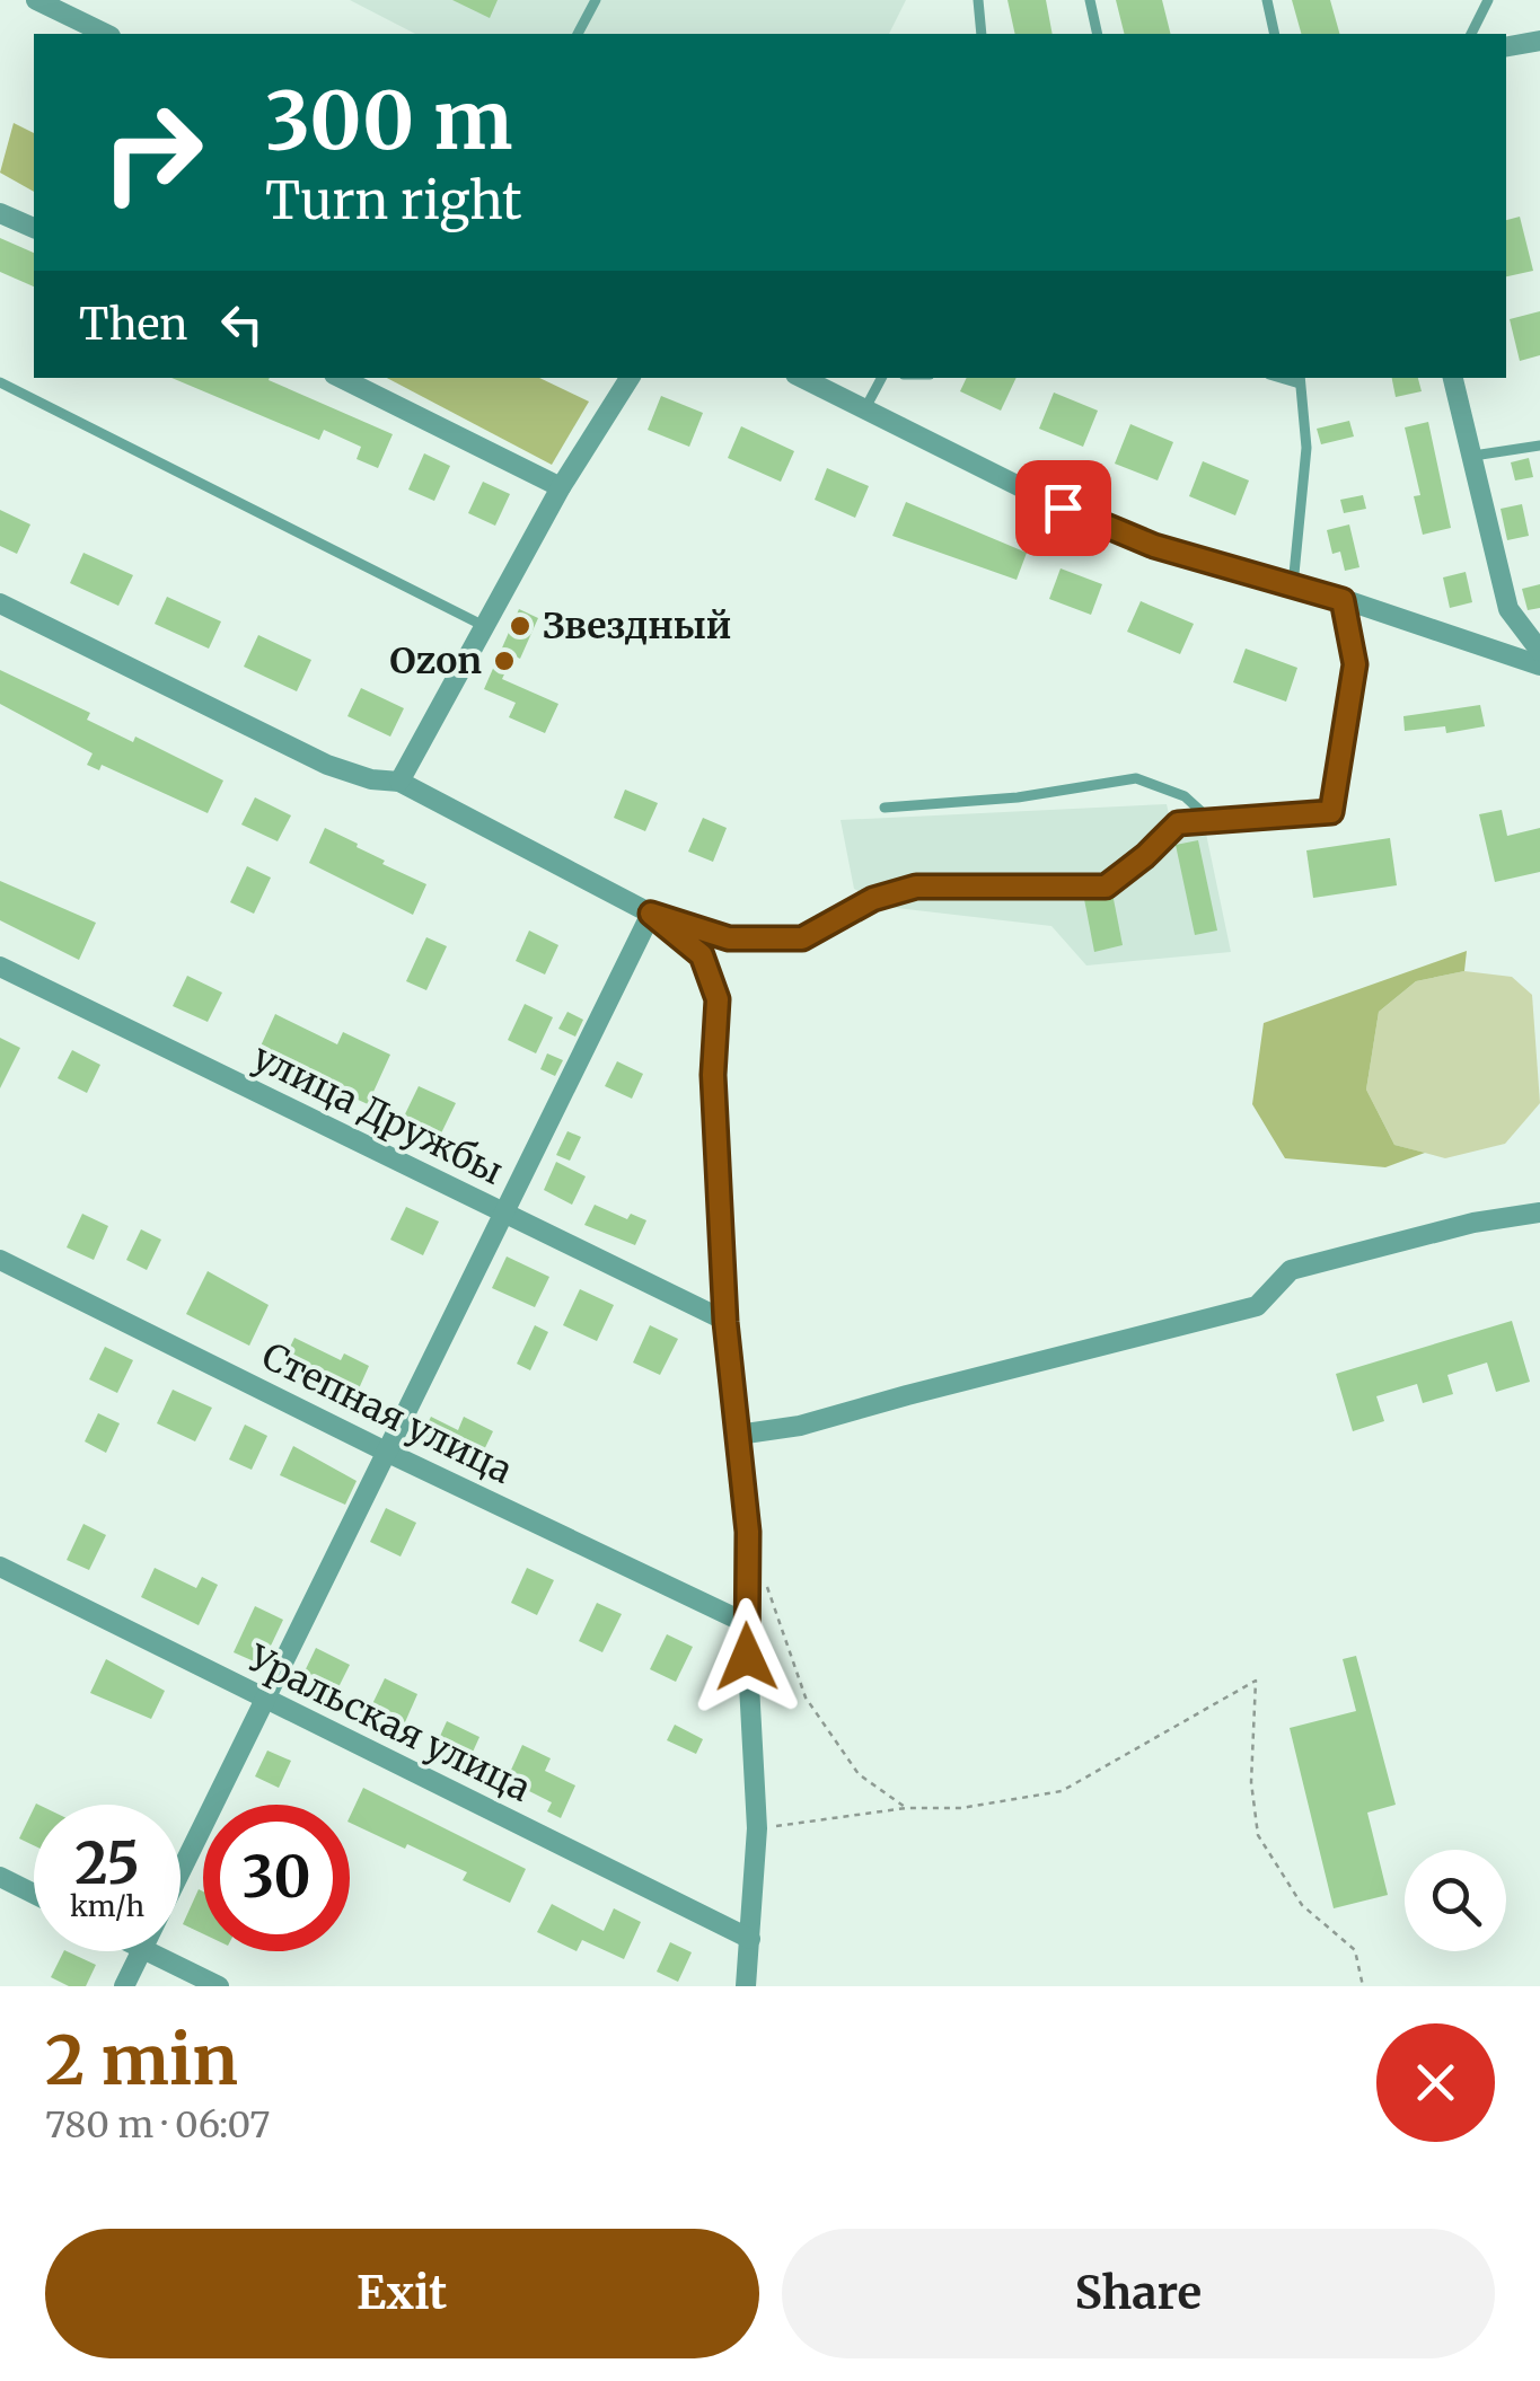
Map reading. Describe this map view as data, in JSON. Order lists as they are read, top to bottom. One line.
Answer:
{"streets":{"street":["улица Дружбы","Степная улица","Уральская улица"]},"places":["Звездный","Ozon"],"page":{"turn":["300 m","Turn right"],"then":"Then","speed":"25 km/h","limit":"30","heading":["2 min","780 m · 06:07"],"buttons":["Exit","Share"]}}
